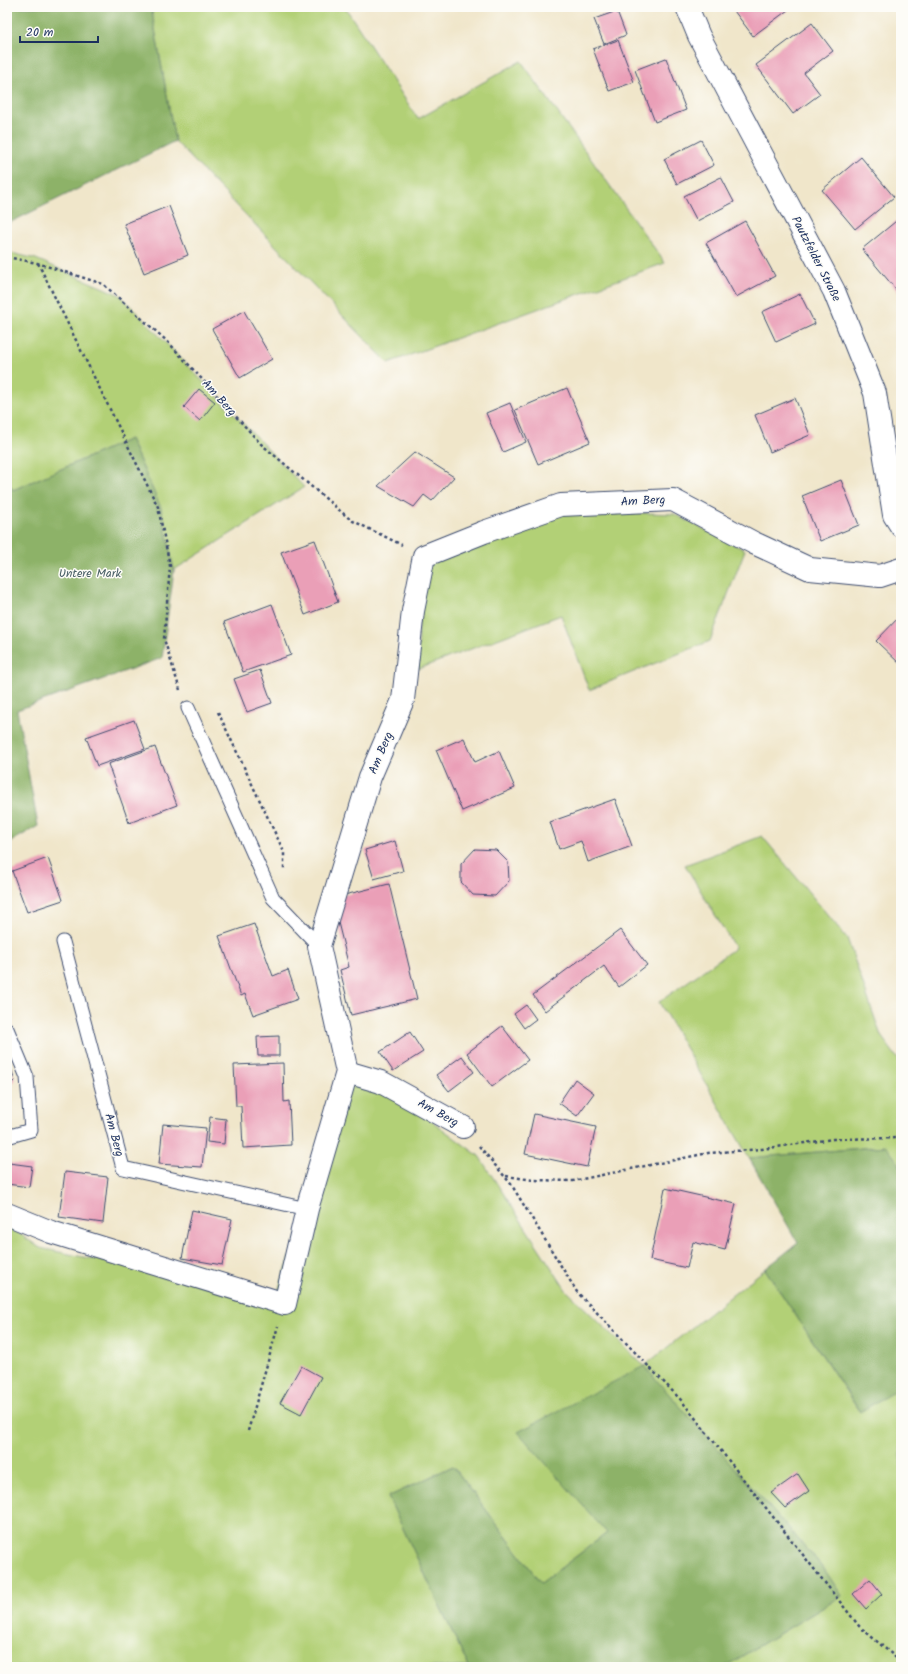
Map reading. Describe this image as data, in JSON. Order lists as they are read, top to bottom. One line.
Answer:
{"streets":{"street":["Pautzfelder Straße","Am Berg"]},"parks":["Untere Mark"],"scale_bar":"20 m"}
